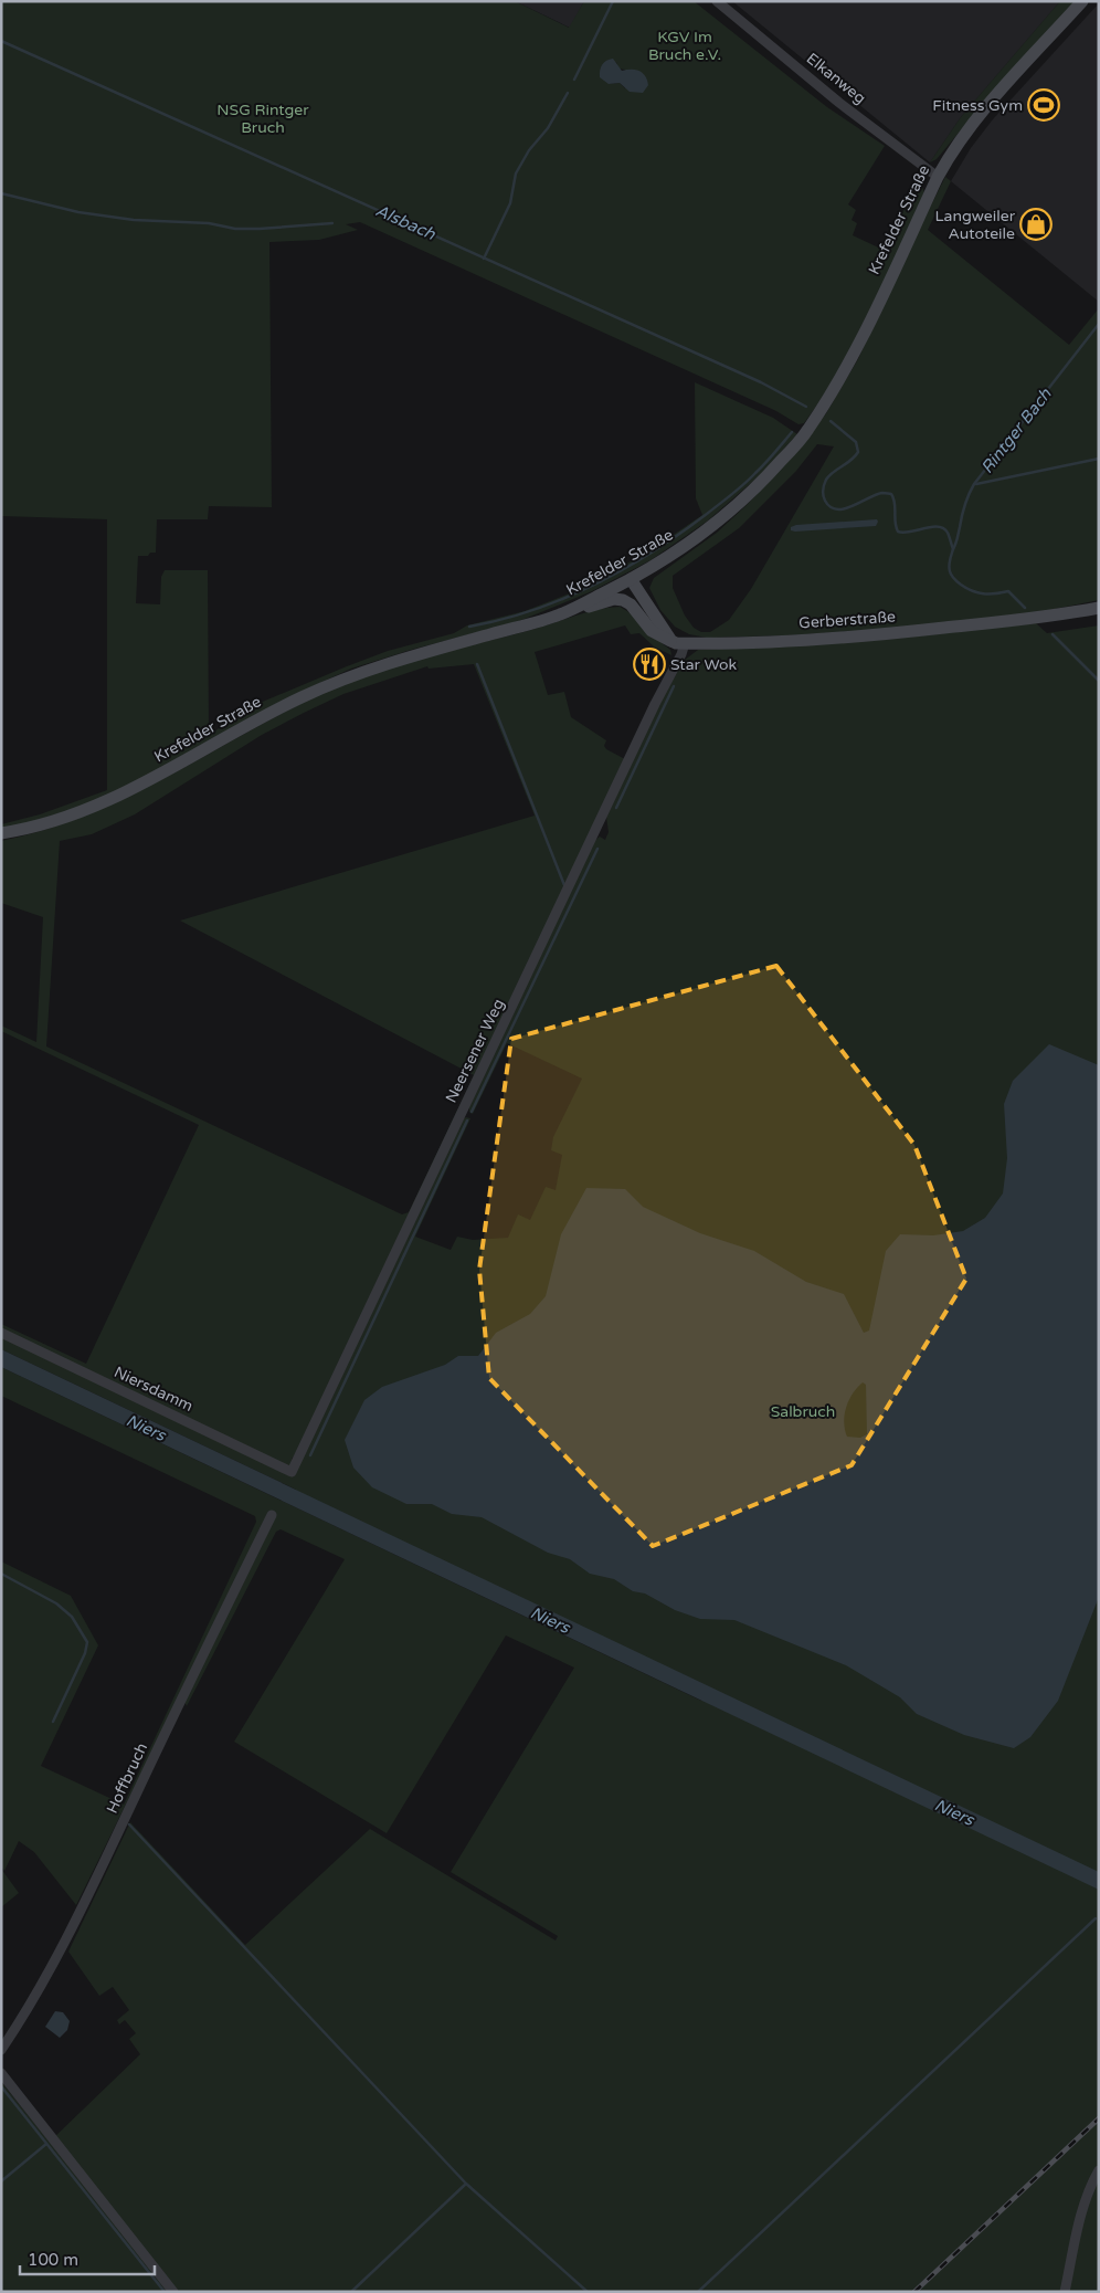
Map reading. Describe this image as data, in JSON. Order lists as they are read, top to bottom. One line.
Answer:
{"streets":{"main road":["Krefelder Straße","Gerberstraße"],"street":["Elkanweg","Neersener Weg","Niersdamm","Hoffbruch"]},"crossings":[["Elkanweg","Krefelder Straße"],["Gerberstraße","Neersener Weg"],["Neersener Weg","Niersdamm"]],"water":["Alsbach","Rintger Bach","Niers"],"parks":["KGV Im Bruch e.V.","NSG Rintger Bruch","Salbruch"],"places":{"sports":["Fitness Gym"],"shop":["Langweiler Autoteile"],"restaurant":["Star Wok"]},"scale_bar":"100 m"}
